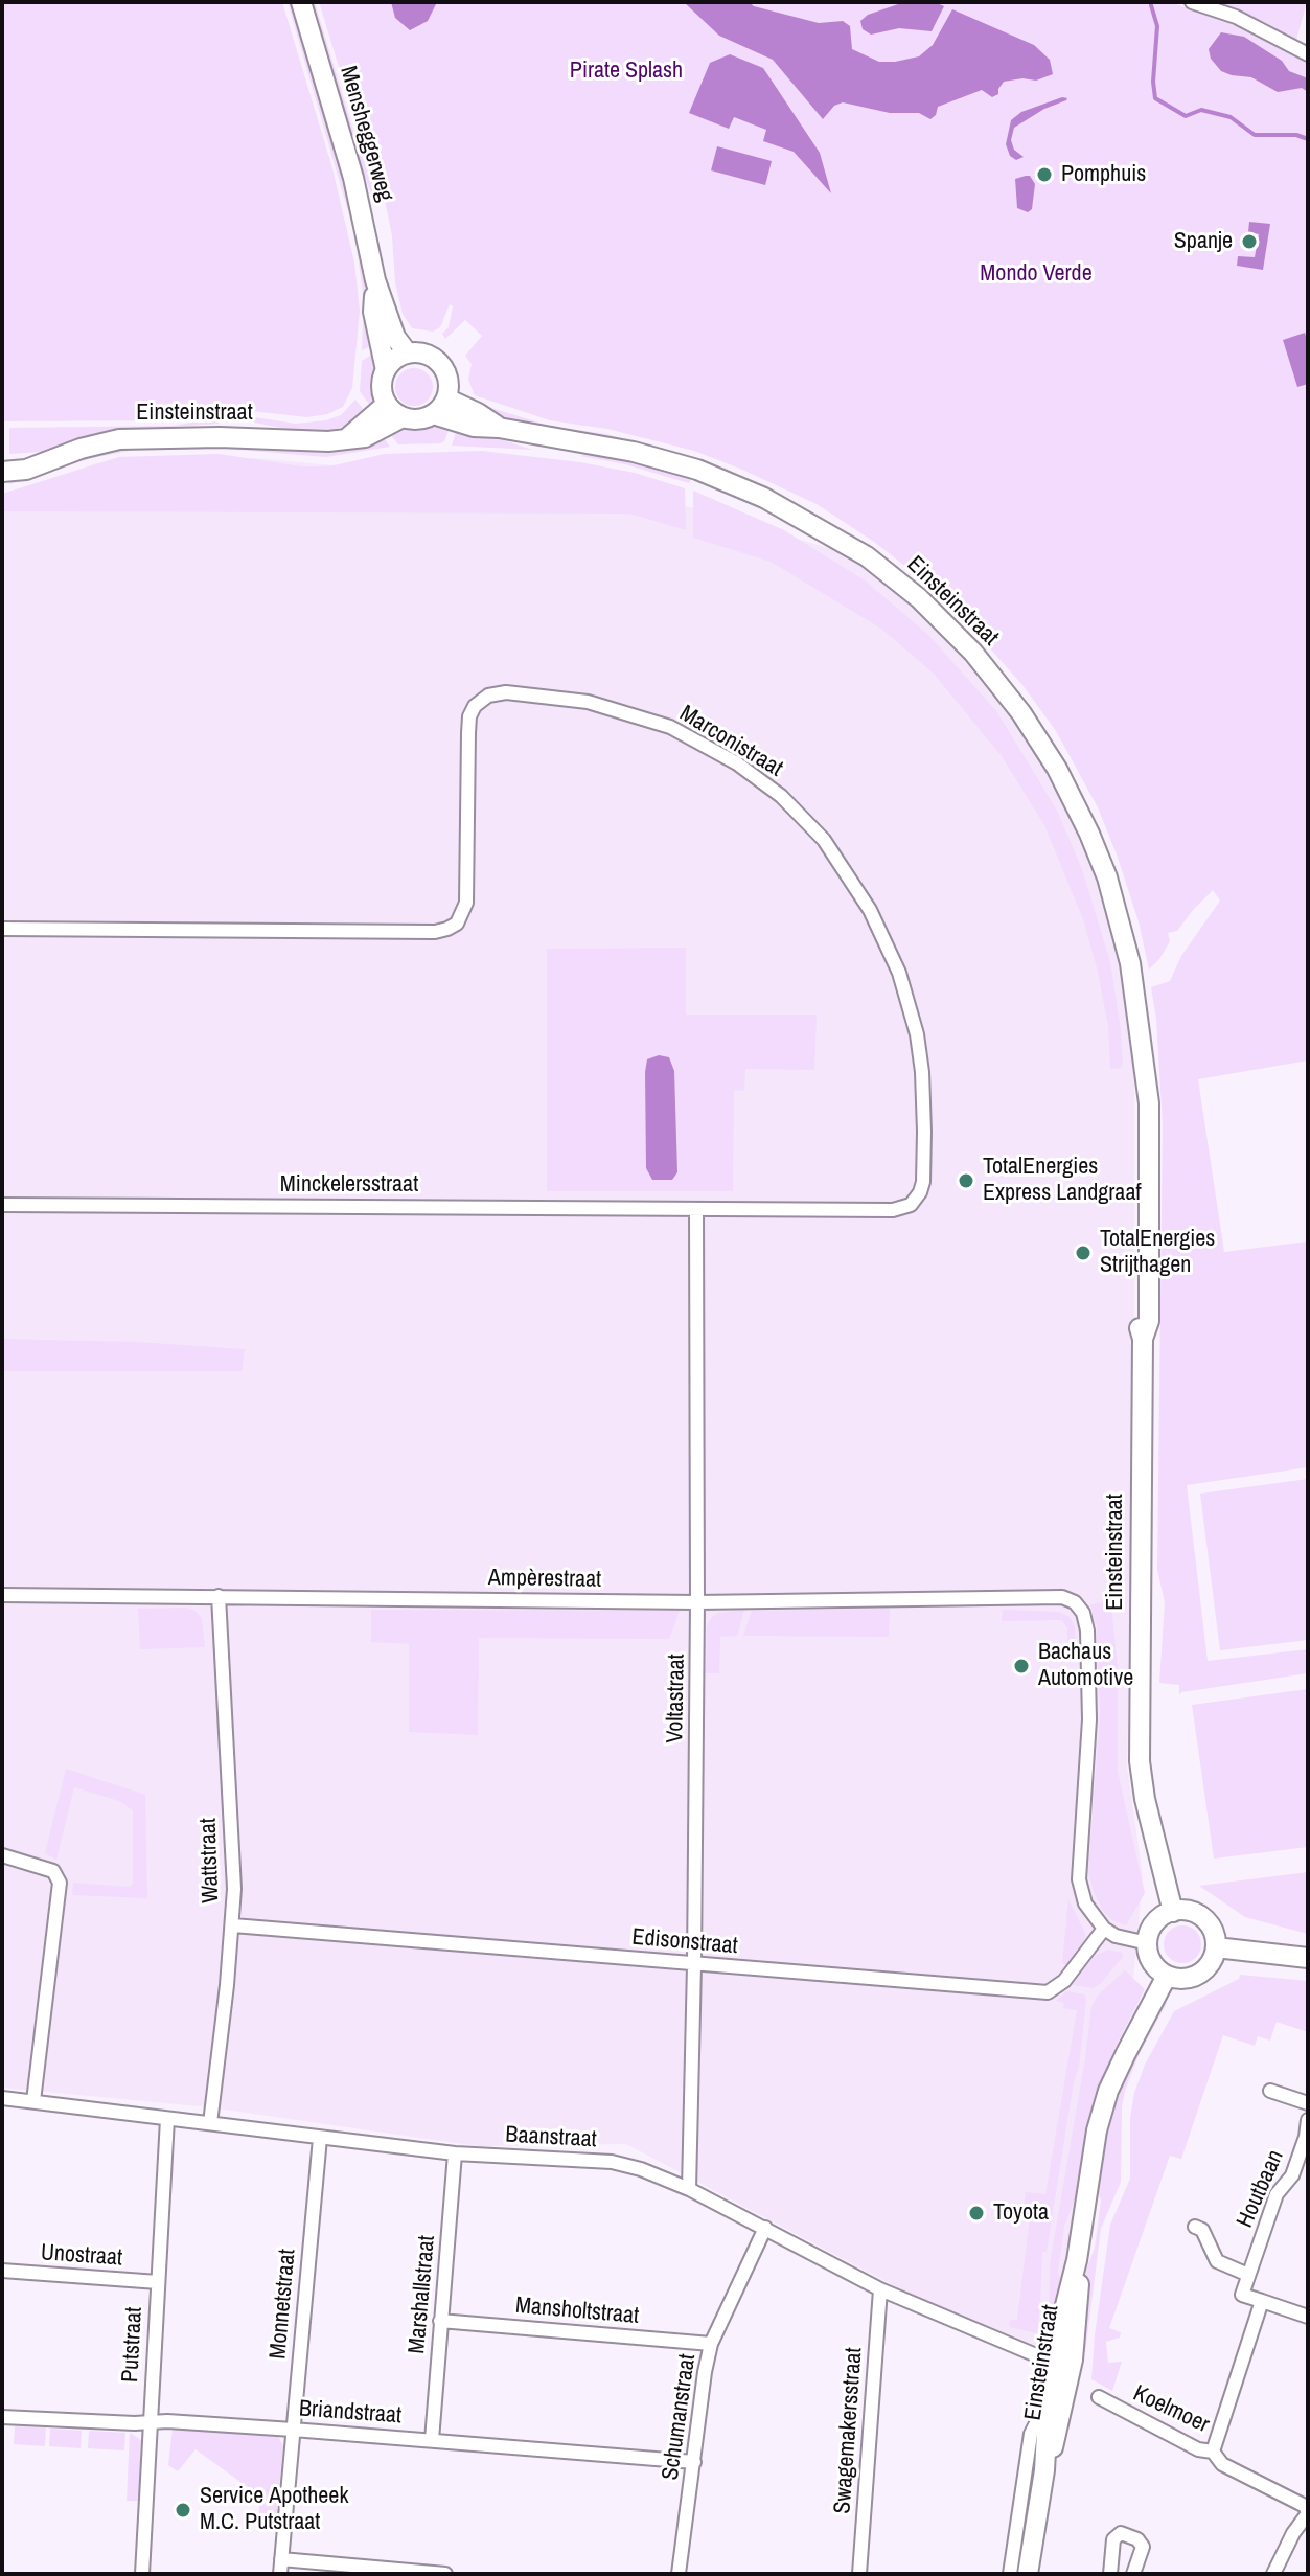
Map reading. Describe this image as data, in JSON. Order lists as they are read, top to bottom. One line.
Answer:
{"streets":{"main road":["Mensheggerweg","Einsteinstraat"],"street":["Marconistraat","Minckelersstraat","Ampèrestraat","Voltastraat","Wattstraat","Edisonstraat","Baanstraat","Houtbaan","Unostraat","Marshallstraat","Monnetstraat","Mansholtstraat","Putstraat","Koelmoer","Briandstraat","Schumanstraat","Swagemakersstraat"]},"crossings":[["Mensheggerweg","Einsteinstraat"],["Einsteinstraat","Baanstraat"],["Marconistraat","Minckelersstraat"],["Marconistraat","Voltastraat"],["Minckelersstraat","Voltastraat"],["Ampèrestraat","Voltastraat"],["Ampèrestraat","Wattstraat"],["Ampèrestraat","Edisonstraat"],["Voltastraat","Edisonstraat"],["Voltastraat","Baanstraat"],["Wattstraat","Edisonstraat"],["Wattstraat","Baanstraat"],["Baanstraat","Marshallstraat"],["Baanstraat","Monnetstraat"],["Baanstraat","Putstraat"],["Baanstraat","Schumanstraat"],["Baanstraat","Swagemakersstraat"],["Unostraat","Putstraat"],["Marshallstraat","Mansholtstraat"],["Marshallstraat","Briandstraat"],["Monnetstraat","Briandstraat"],["Mansholtstraat","Schumanstraat"],["Putstraat","Briandstraat"],["Briandstraat","Schumanstraat"]],"parks":["Pirate Splash","Mondo Verde"],"places":["Pomphuis","Spanje","TotalEnergies Express Landgraaf","TotalEnergies Strijthagen","Bachaus Automotive","Toyota","Service Apotheek M.C. Putstraat"]}
